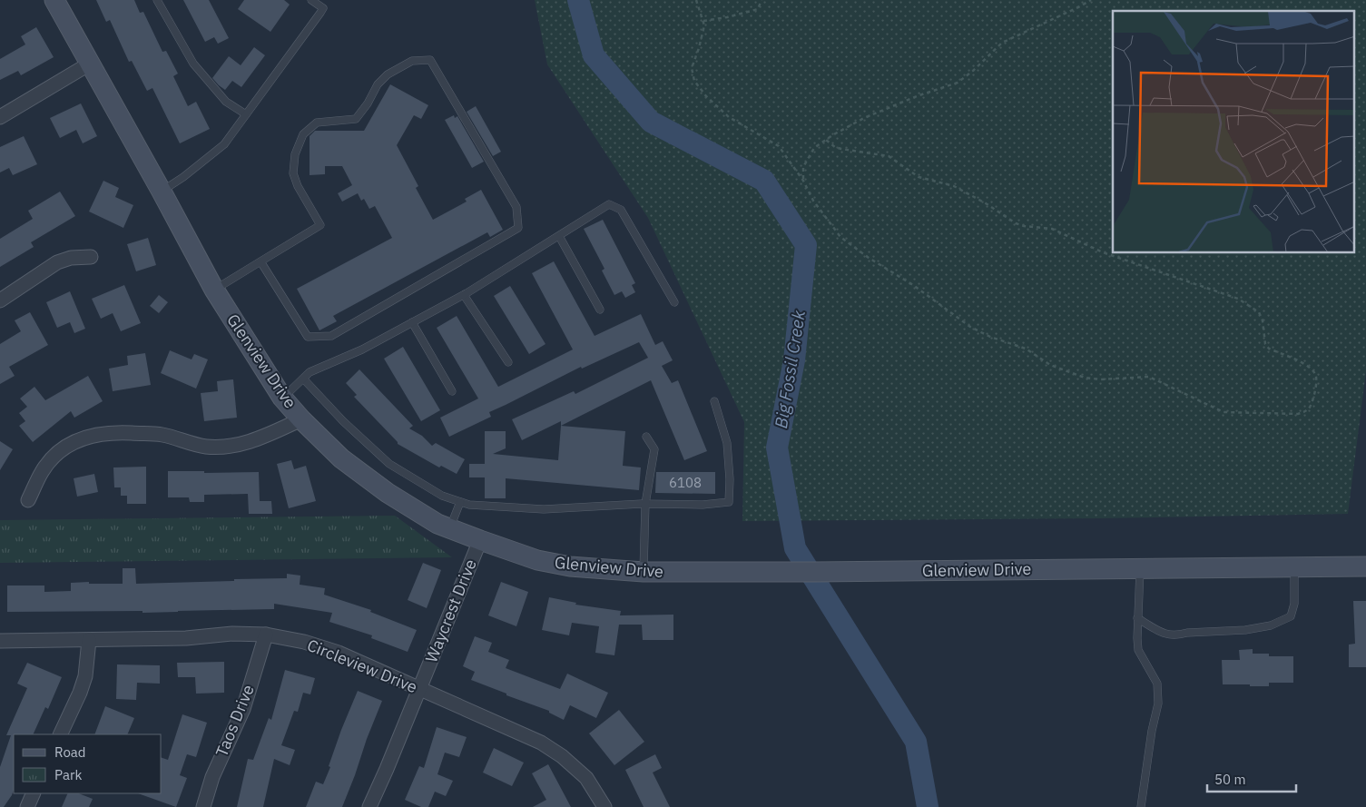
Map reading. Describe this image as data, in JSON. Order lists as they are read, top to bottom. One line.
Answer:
{"streets":{"main road":["Glenview Drive"],"street":["Waycrest Drive","Circleview Drive","Taos Drive"]},"crossings":[["Glenview Drive","Waycrest Drive"],["Waycrest Drive","Circleview Drive"],["Circleview Drive","Taos Drive"]],"water":["Big Fossil Creek"],"house_numbers":["6108"],"legend":["Road","Park"],"scale_bar":"50 m"}
